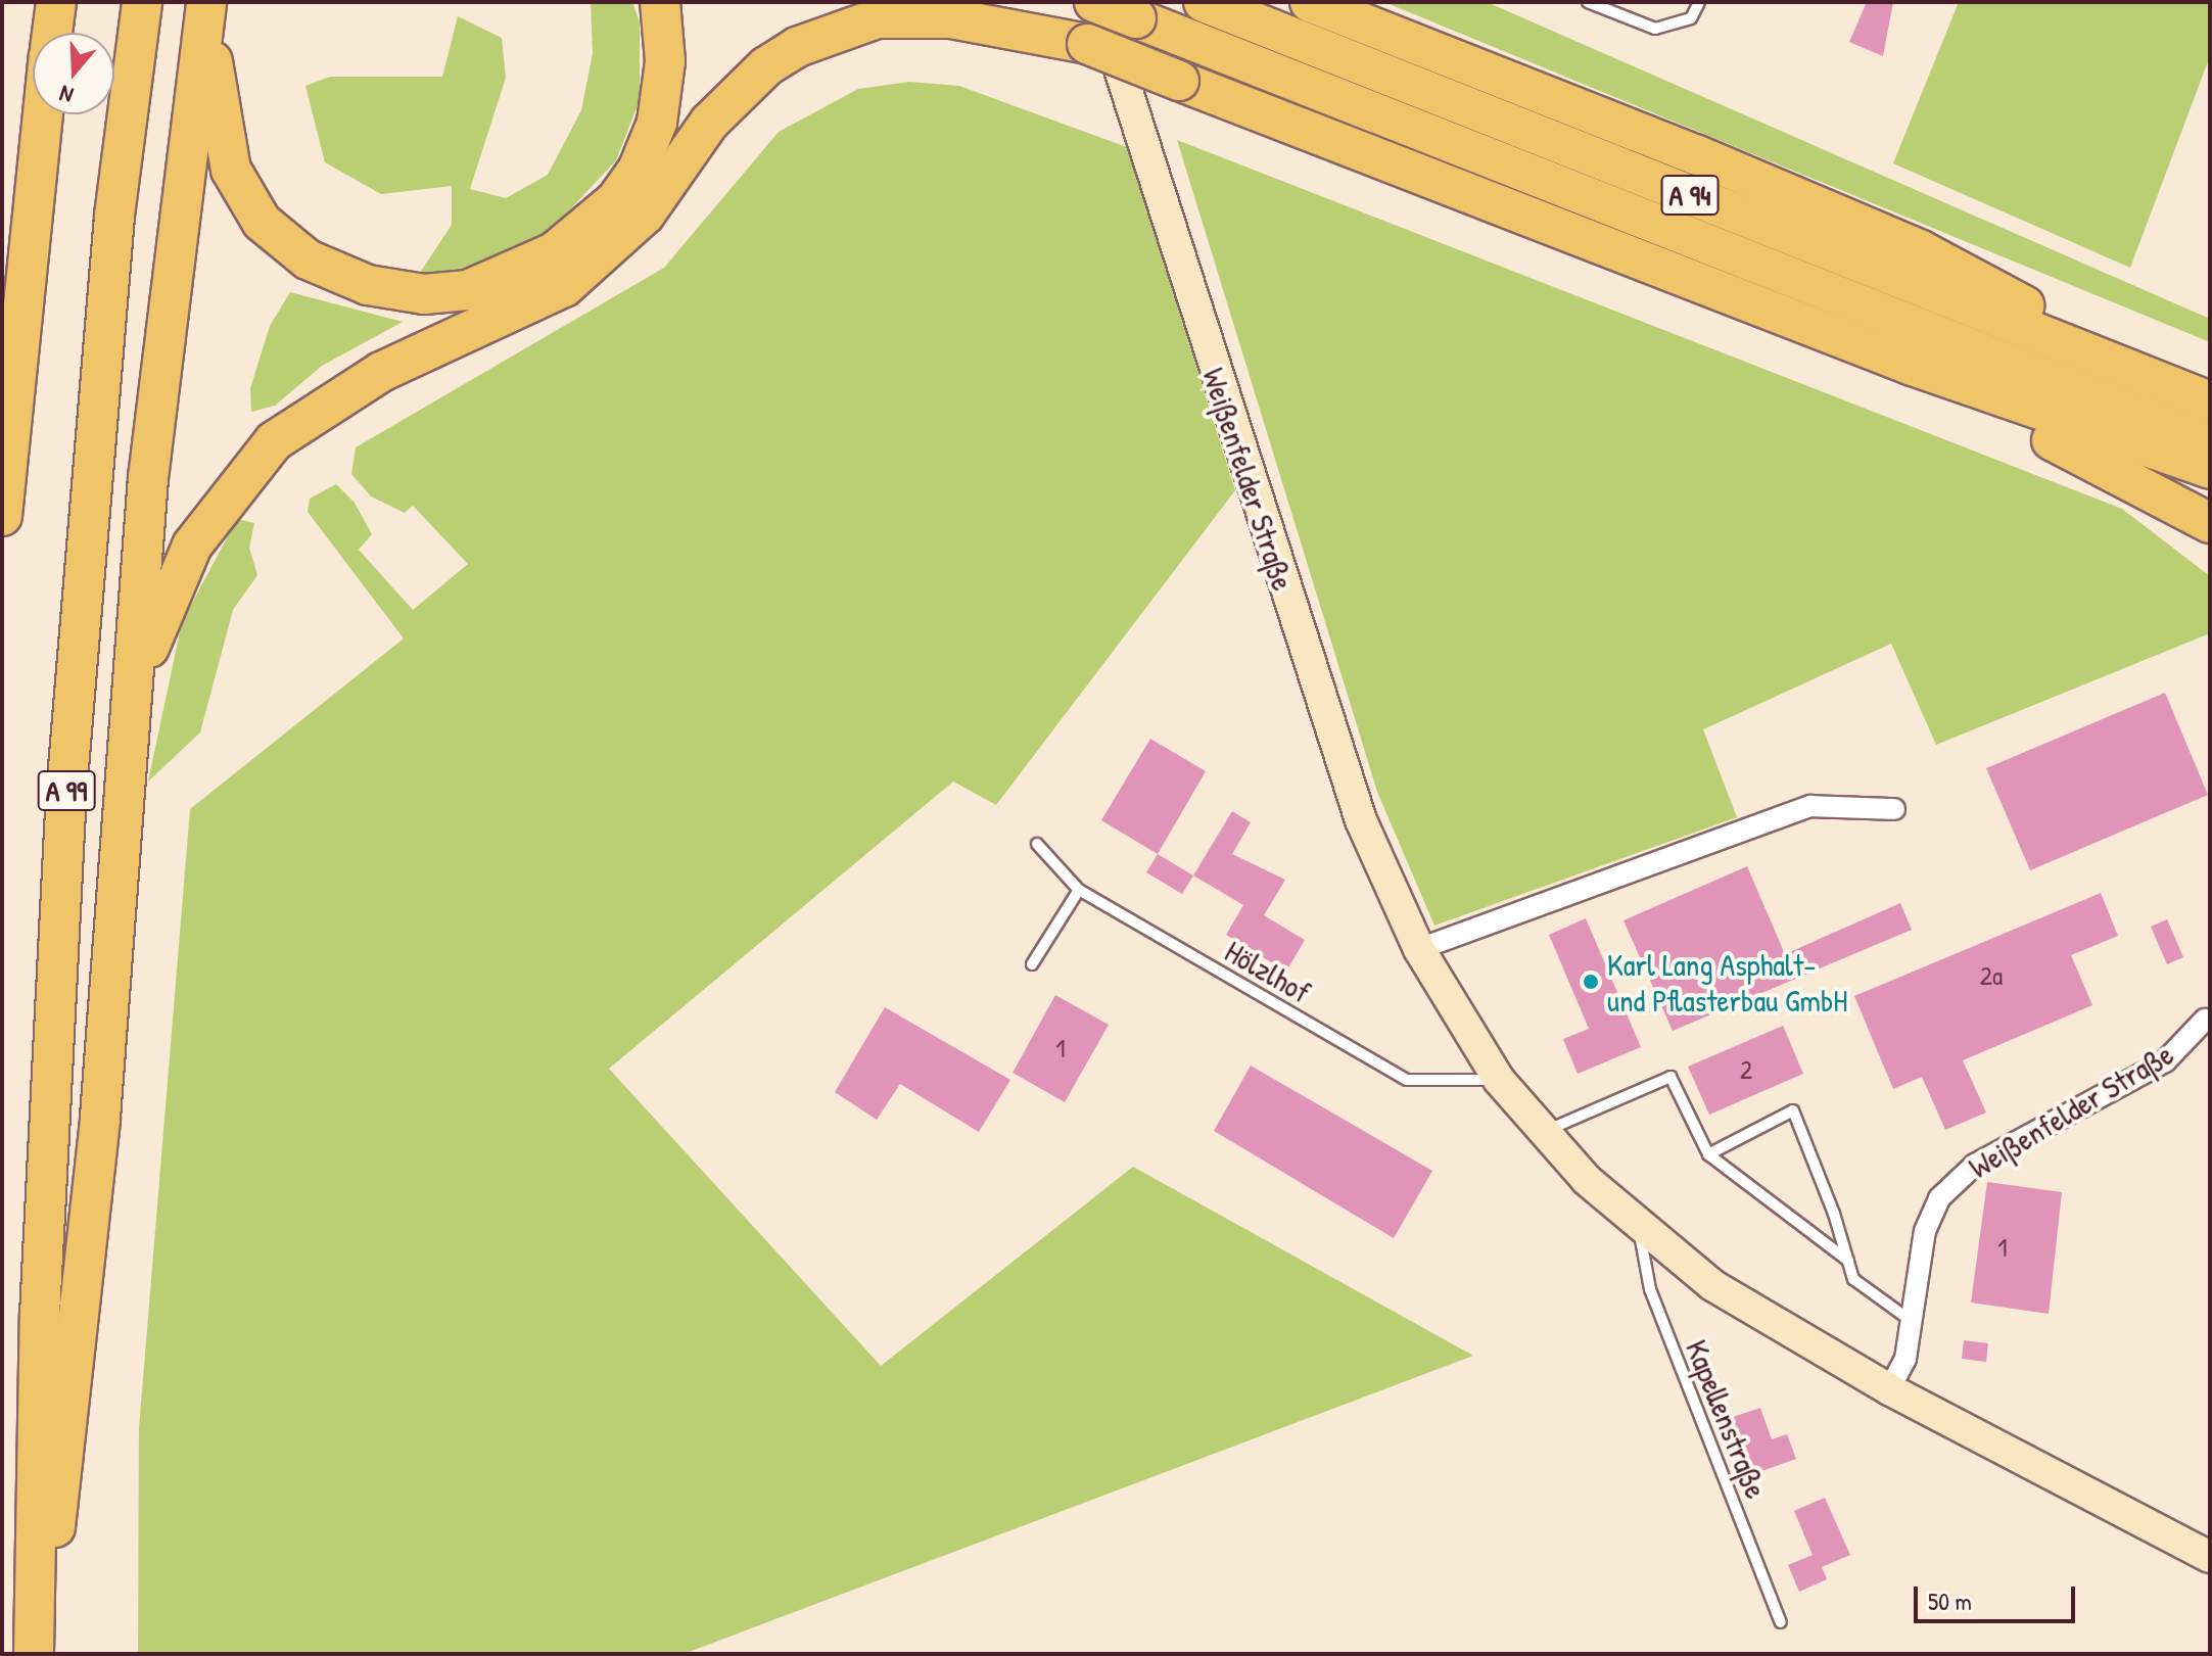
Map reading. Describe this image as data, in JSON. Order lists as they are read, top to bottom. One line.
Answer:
{"streets":{"highway":["A 94","A 99"],"street":["Weißenfelder Straße"],"lane":["Hölzlhof","Kapellenstraße"]},"crossings":[["A 94","Weißenfelder Straße"],["Weißenfelder Straße","Hölzlhof"],["Weißenfelder Straße","Kapellenstraße"]],"places":["Karl Lang Asphalt- und Pflasterbau GmbH"],"house_numbers":["2a","1","2","1"],"scale_bar":"50 m","north":"bottom"}
